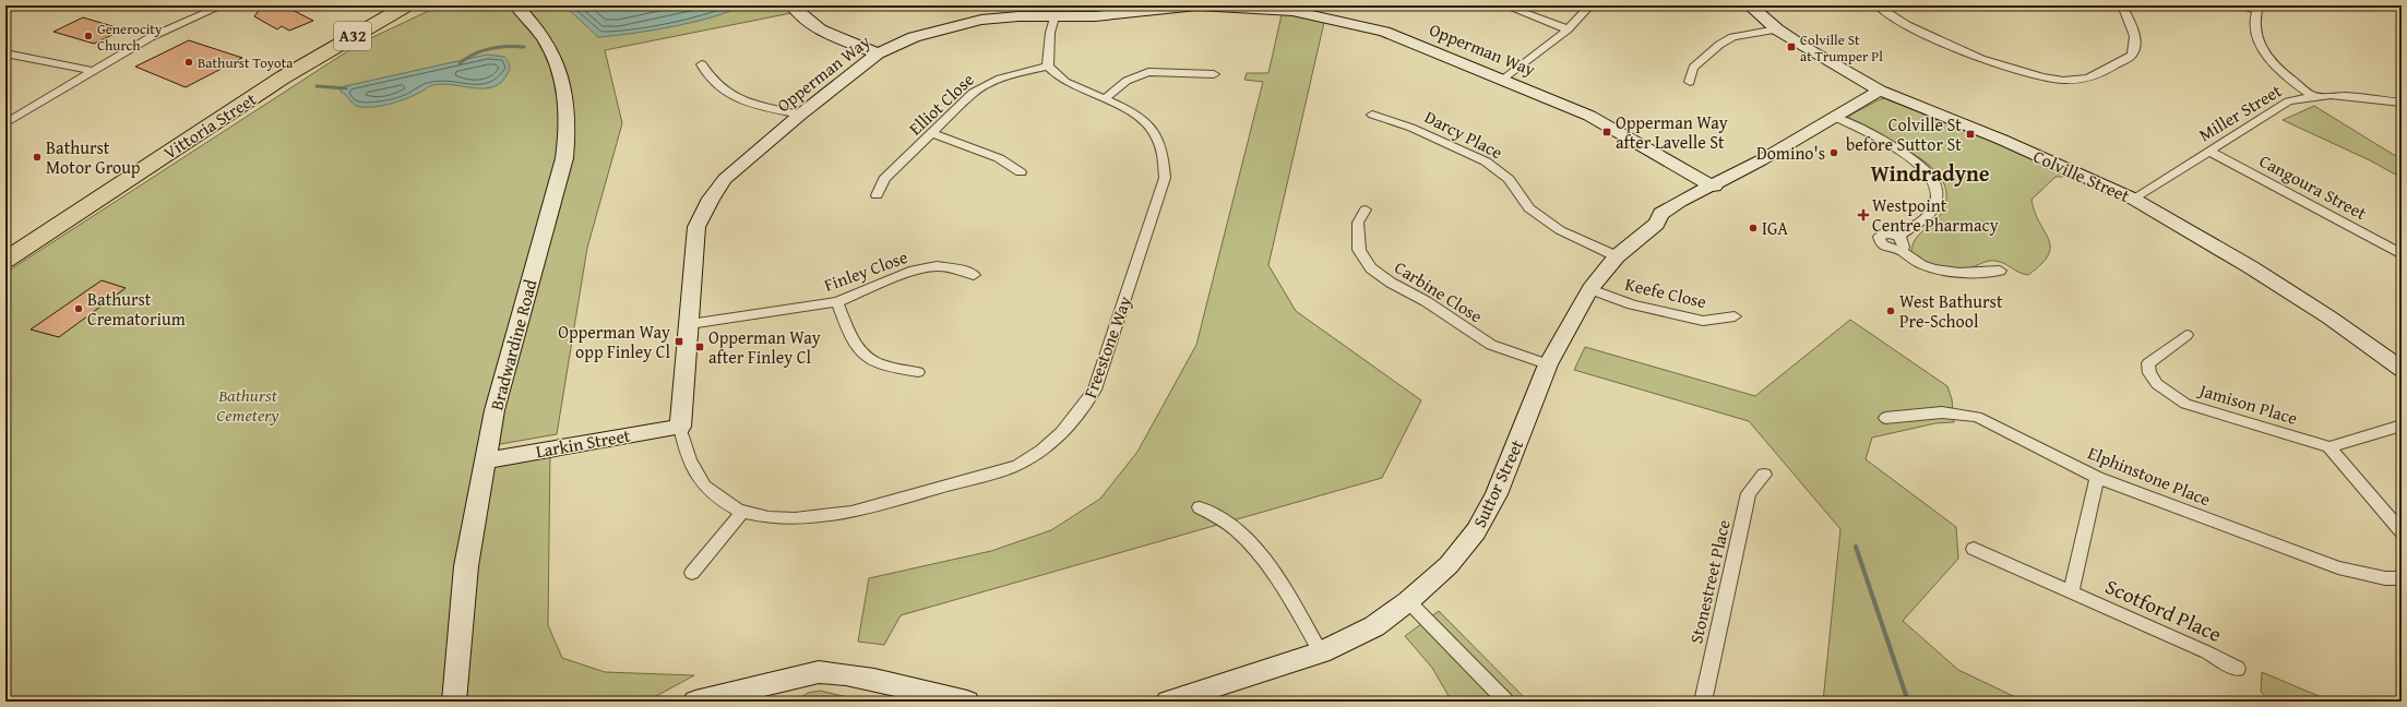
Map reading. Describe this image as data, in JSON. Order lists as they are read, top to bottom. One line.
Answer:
{"streets":{"highway":["A32","Vittoria Street"],"street":["Opperman Way","Elliot Close","Miller Street","Darcy Place","Colville Street","Cangoura Street","Finley Close","Carbine Close","Keefe Close","Bradwardine Road","Freestone Way","Jamison Place","Larkin Street","Elphinstone Place","Suttor Street","Stonestreet Place","Scotford Place"]},"crossings":[["Opperman Way","Finley Close"],["Opperman Way","Freestone Way"],["Opperman Way","Larkin Street"],["Opperman Way","Suttor Street"],["Elliot Close","Freestone Way"],["Miller Street","Colville Street"],["Miller Street","Cangoura Street"],["Darcy Place","Suttor Street"],["Colville Street","Suttor Street"],["Carbine Close","Suttor Street"],["Keefe Close","Suttor Street"],["Bradwardine Road","Larkin Street"],["Freestone Way","Larkin Street"]],"districts":["Windradyne"],"parks":["Bathurst Cemetery"],"places":{"other":["Generocity Church","Bathurst Toyota","Domino's","Bathurst Motor Group","IGA","Bathurst Crematorium","West Bathurst Pre-School"],"transit":["Colville St at Trumper Pl","Opperman Way after Lavelle St","Colville St before Suttor St","Opperman Way opp Finley Cl","Opperman Way after Finley Cl"],"health":["Westpoint Centre Pharmacy"]}}
